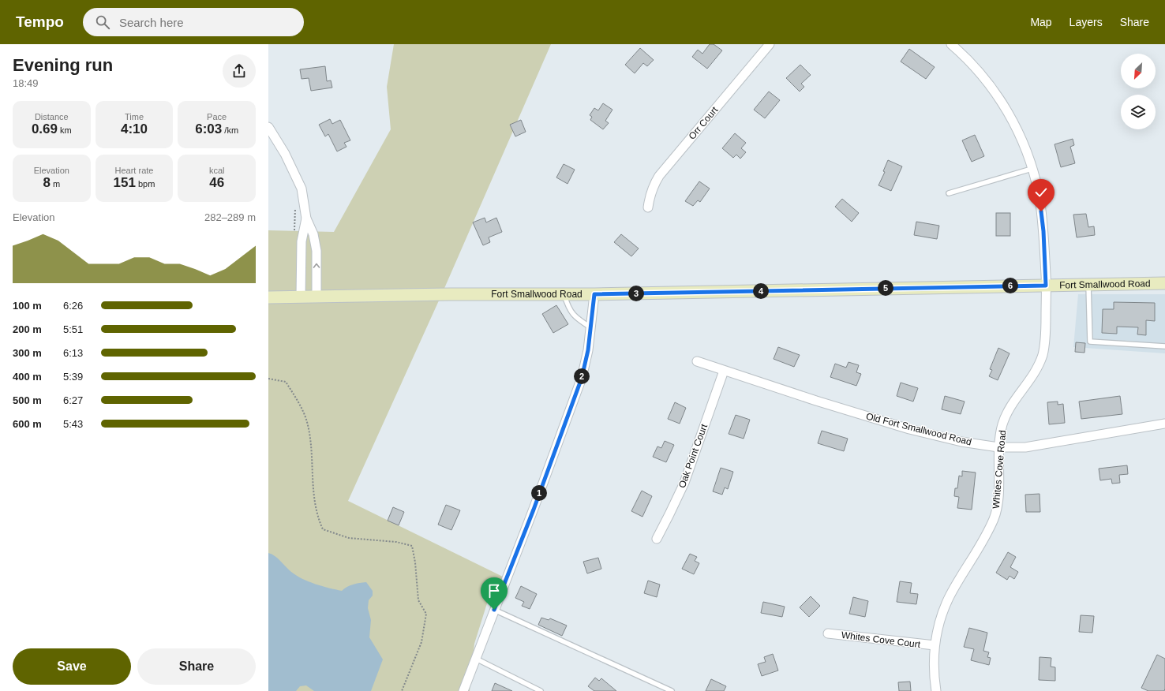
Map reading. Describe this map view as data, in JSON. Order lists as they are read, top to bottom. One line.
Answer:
{"streets":{"main road":["Fort Smallwood Road"],"street":["Orr Court","Old Fort Smallwood Road","Oak Point Court","Whites Cove Road","Whites Cove Court"]},"crossings":[["Fort Smallwood Road","Whites Cove Road"],["Old Fort Smallwood Road","Oak Point Court"],["Old Fort Smallwood Road","Whites Cove Road"],["Whites Cove Road","Whites Cove Court"]],"north":"bottom left","page":{"header":"Tempo","search":"Search here","nav":["Map","Layers","Share"],"heading":["Evening run","18:49"],"stats":[["Distance","0.69 km"],["Time","4:10"],["Pace","6:03 /km"],["Elevation","8 m"],["Heart rate","151 bpm"],["kcal","46"]],"chart":["Elevation","282–289 m"],"pins":["6","5","4","3","2","1"],"list":[{"name":"100 m","note":"6:26"},{"name":"200 m","note":"5:51"},{"name":"300 m","note":"6:13"},{"name":"400 m","note":"5:39"},{"name":"500 m","note":"6:27"},{"name":"600 m","note":"5:43"}],"buttons":["Save","Share"]}}
